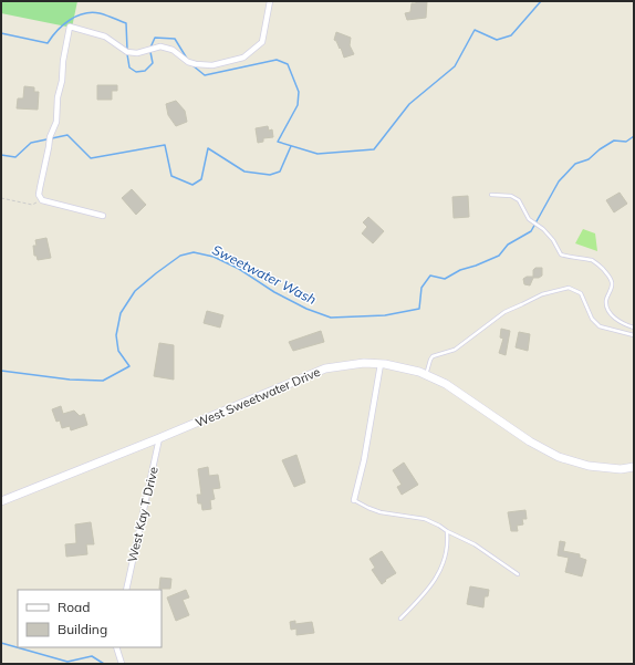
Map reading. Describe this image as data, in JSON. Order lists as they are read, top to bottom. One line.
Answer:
{"streets":{"street":["West Sweetwater Drive","West Kay T Drive"]},"crossings":[["West Sweetwater Drive","West Kay T Drive"]],"water":["Sweetwater Wash"],"legend":["Road","Building"]}
